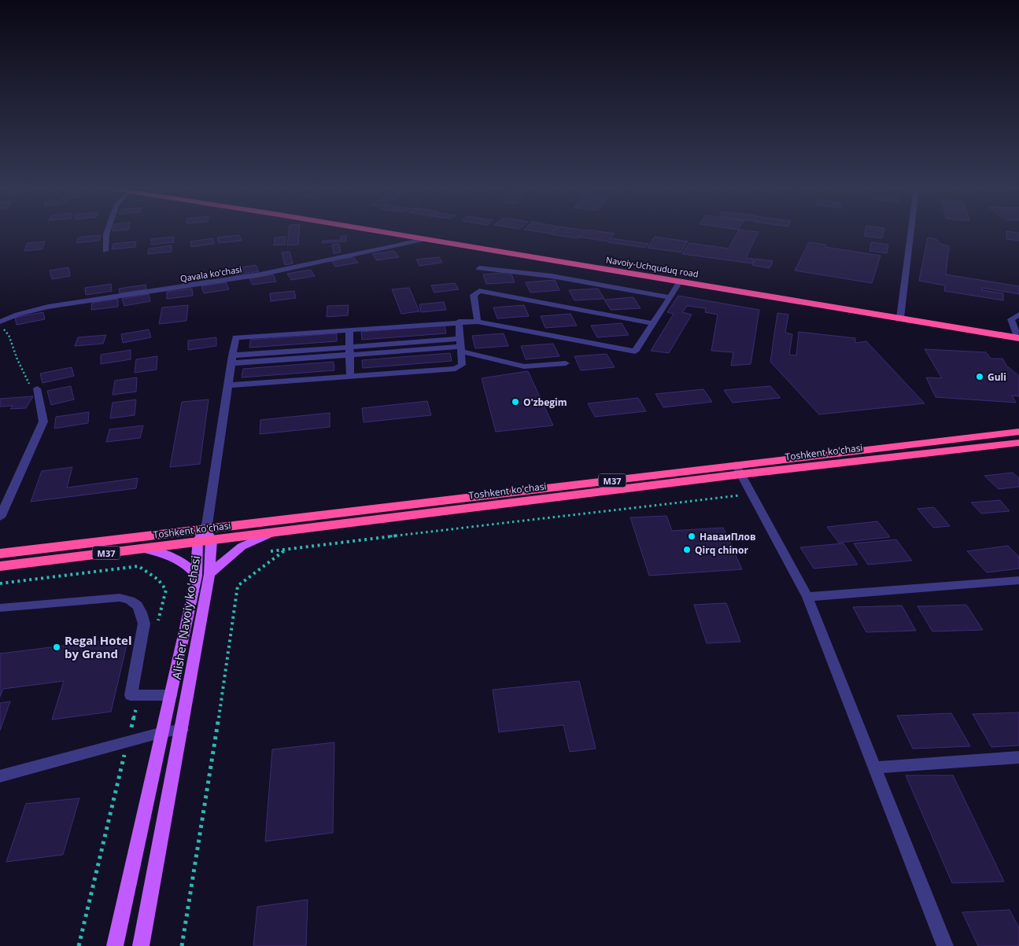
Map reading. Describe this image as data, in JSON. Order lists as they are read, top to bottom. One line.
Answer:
{"streets":{"highway":["Navoiy-Uchquduq road","Toshkent ko'chasi","M37"],"main road":["Alisher Navoiy ko'chasi"],"street":["Qavala ko'chasi"]},"crossings":[["Navoiy-Uchquduq road","Qavala ko'chasi"],["Toshkent ko'chasi","Alisher Navoiy ko'chasi"]],"places":["Guli","O'zbegim","НаваиПлов","Qirq chinor","Regal Hotel by Grand"]}
